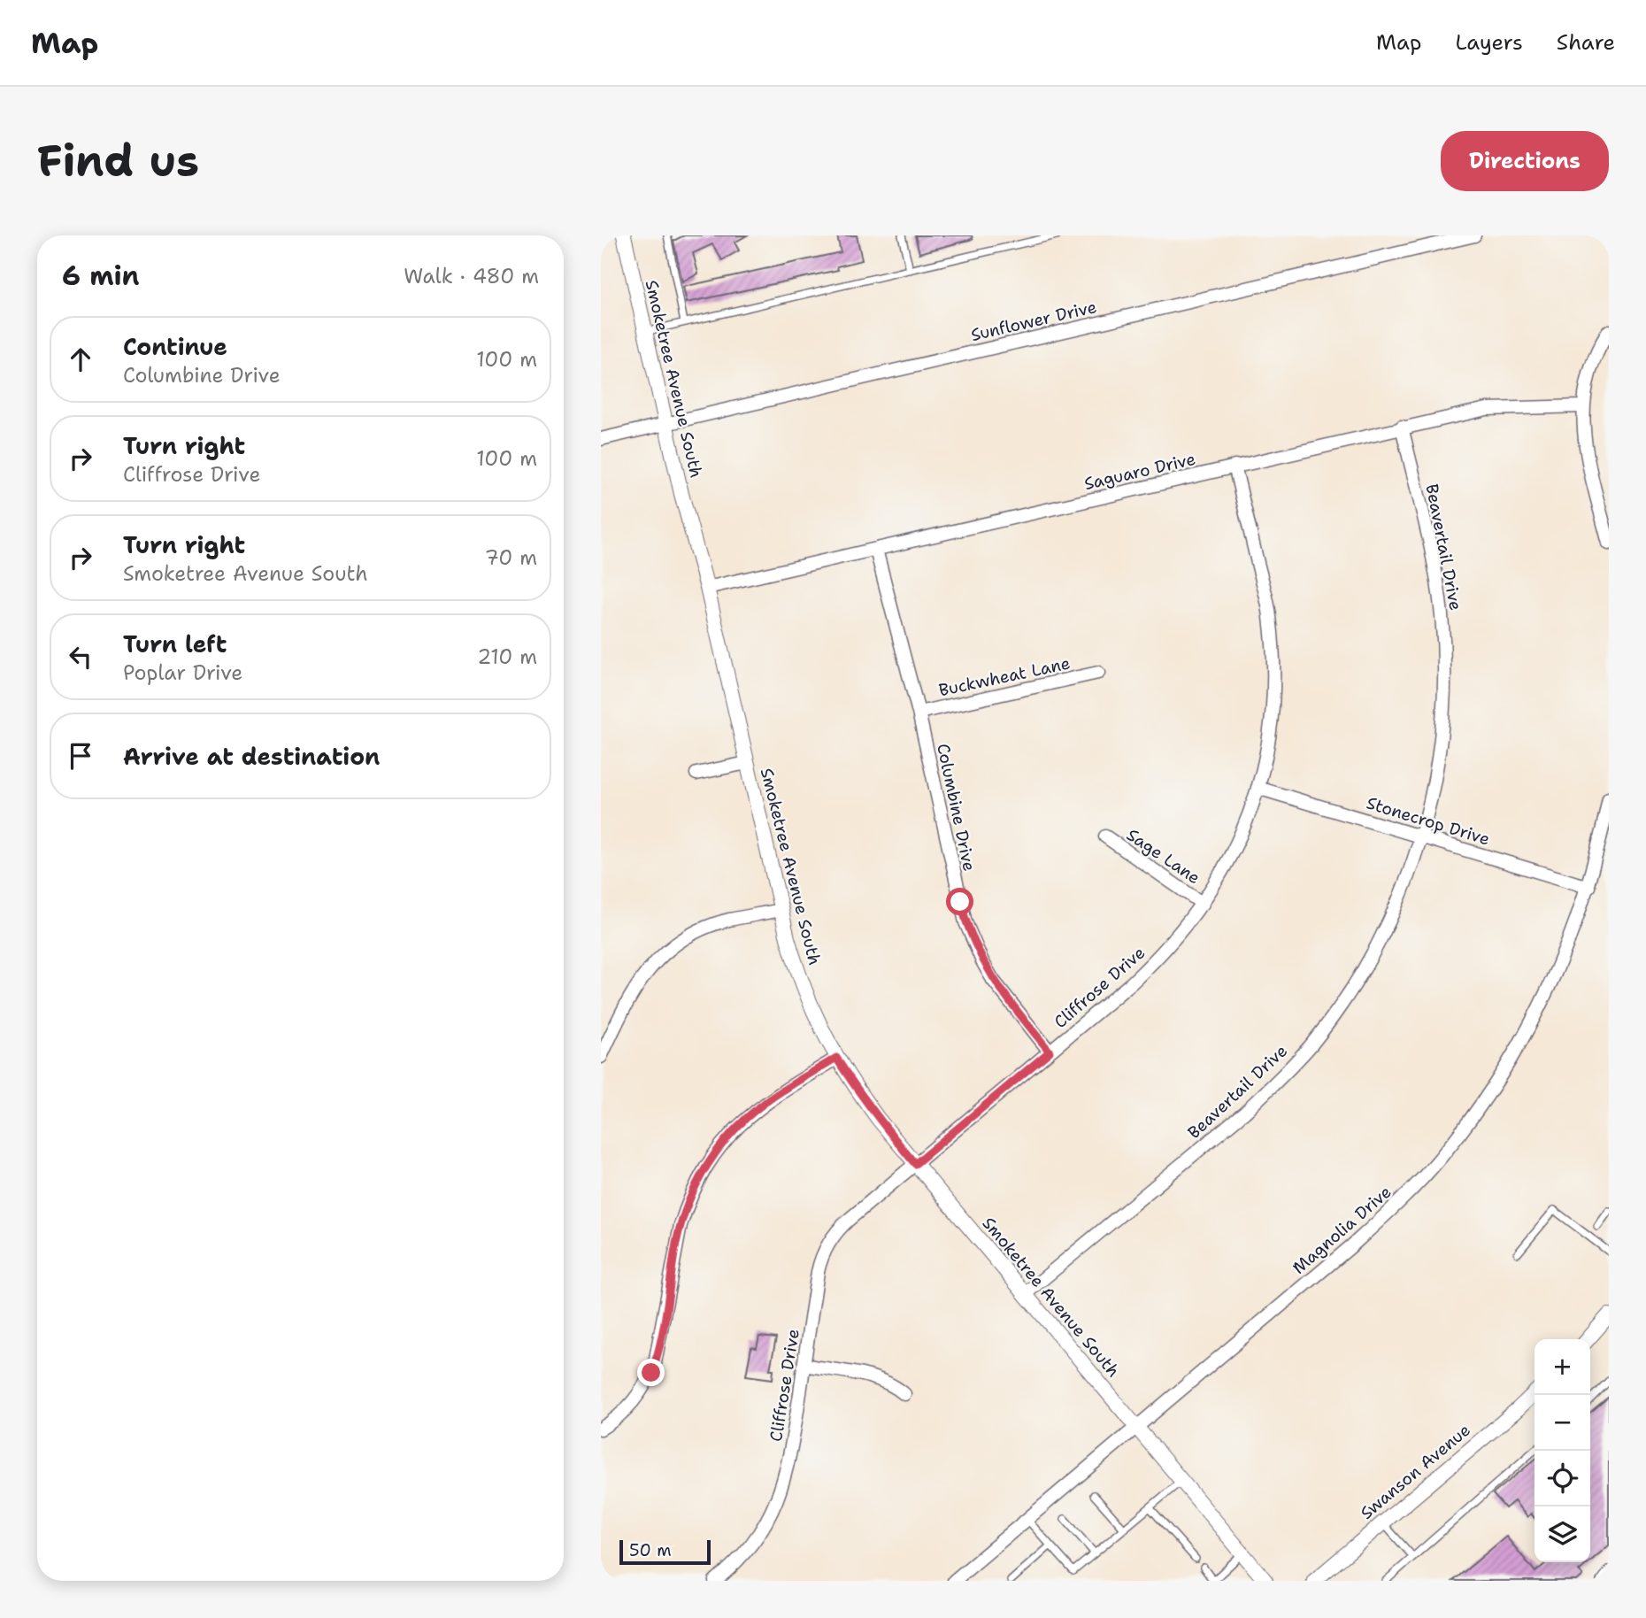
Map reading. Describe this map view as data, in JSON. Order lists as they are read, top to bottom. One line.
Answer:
{"streets":{"street":["Sunflower Drive","Smoketree Avenue South","Saguaro Drive","Beavertail Drive","Buckwheat Lane","Columbine Drive","Stonecrop Drive","Sage Lane","Cliffrose Drive","Magnolia Drive","Swanson Avenue"]},"crossings":[["Sunflower Drive","Smoketree Avenue South"],["Smoketree Avenue South","Saguaro Drive"],["Smoketree Avenue South","Beavertail Drive"],["Smoketree Avenue South","Cliffrose Drive"],["Smoketree Avenue South","Magnolia Drive"],["Saguaro Drive","Beavertail Drive"],["Saguaro Drive","Columbine Drive"],["Saguaro Drive","Cliffrose Drive"],["Beavertail Drive","Stonecrop Drive"],["Buckwheat Lane","Columbine Drive"],["Columbine Drive","Cliffrose Drive"],["Stonecrop Drive","Cliffrose Drive"],["Stonecrop Drive","Magnolia Drive"],["Sage Lane","Cliffrose Drive"]],"scale_bar":"50 m","page":{"header":"Map","nav":["Map","Layers","Share"],"buttons":"Directions","title":"Find us","heading":["6 min","Walk · 480 m"],"list":[["Continue","Columbine Drive","100 m"],["Turn right","Cliffrose Drive","100 m"],["Turn right","Smoketree Avenue South","70 m"],["Turn left","Poplar Drive","210 m"],"Arrive at destination"],"map_buttons":["+","−"],"scale":"50 m"}}
